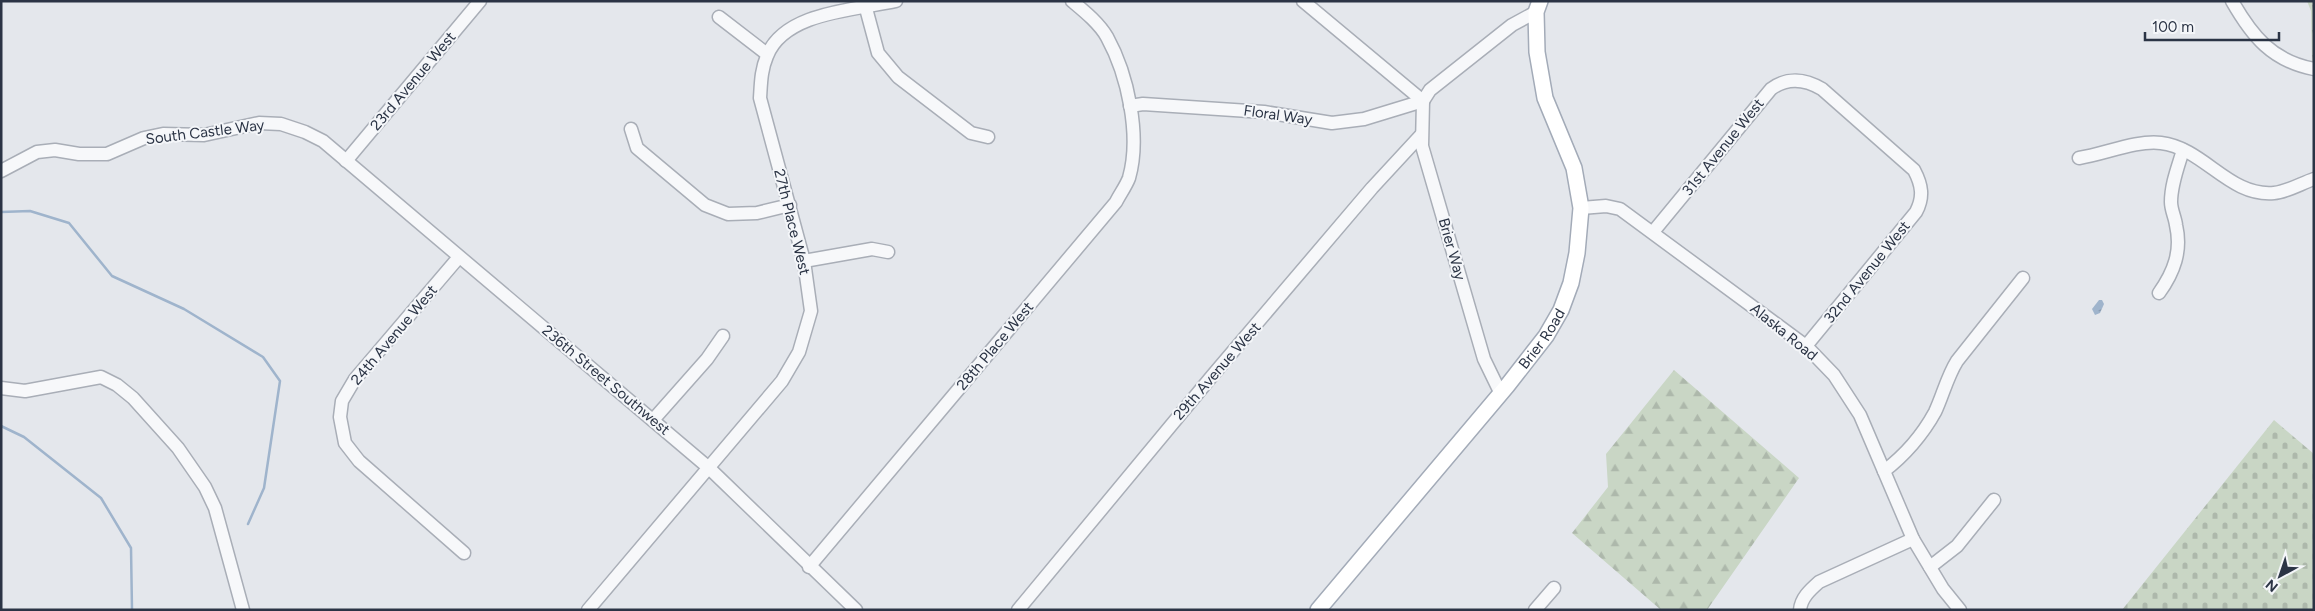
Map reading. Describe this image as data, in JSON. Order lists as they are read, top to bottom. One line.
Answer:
{"streets":{"main road":["Brier Road"],"street":["23rd Avenue West","Floral Way","South Castle Way","31st Avenue West","27th Place West","Brier Way","32nd Avenue West","Alaska Road","24th Avenue West","28th Place West","29th Avenue West","236th Street Southwest"]},"crossings":[["23rd Avenue West","South Castle Way"],["23rd Avenue West","236th Street Southwest"],["Floral Way","Brier Way"],["Floral Way","28th Place West"],["South Castle Way","236th Street Southwest"],["31st Avenue West","32nd Avenue West"],["31st Avenue West","Alaska Road"],["27th Place West","236th Street Southwest"],["Brier Way","Brier Road"],["Brier Way","29th Avenue West"],["32nd Avenue West","Alaska Road"],["Alaska Road","Brier Road"],["24th Avenue West","236th Street Southwest"],["28th Place West","236th Street Southwest"]],"scale_bar":"100 m","north":"bottom left"}
